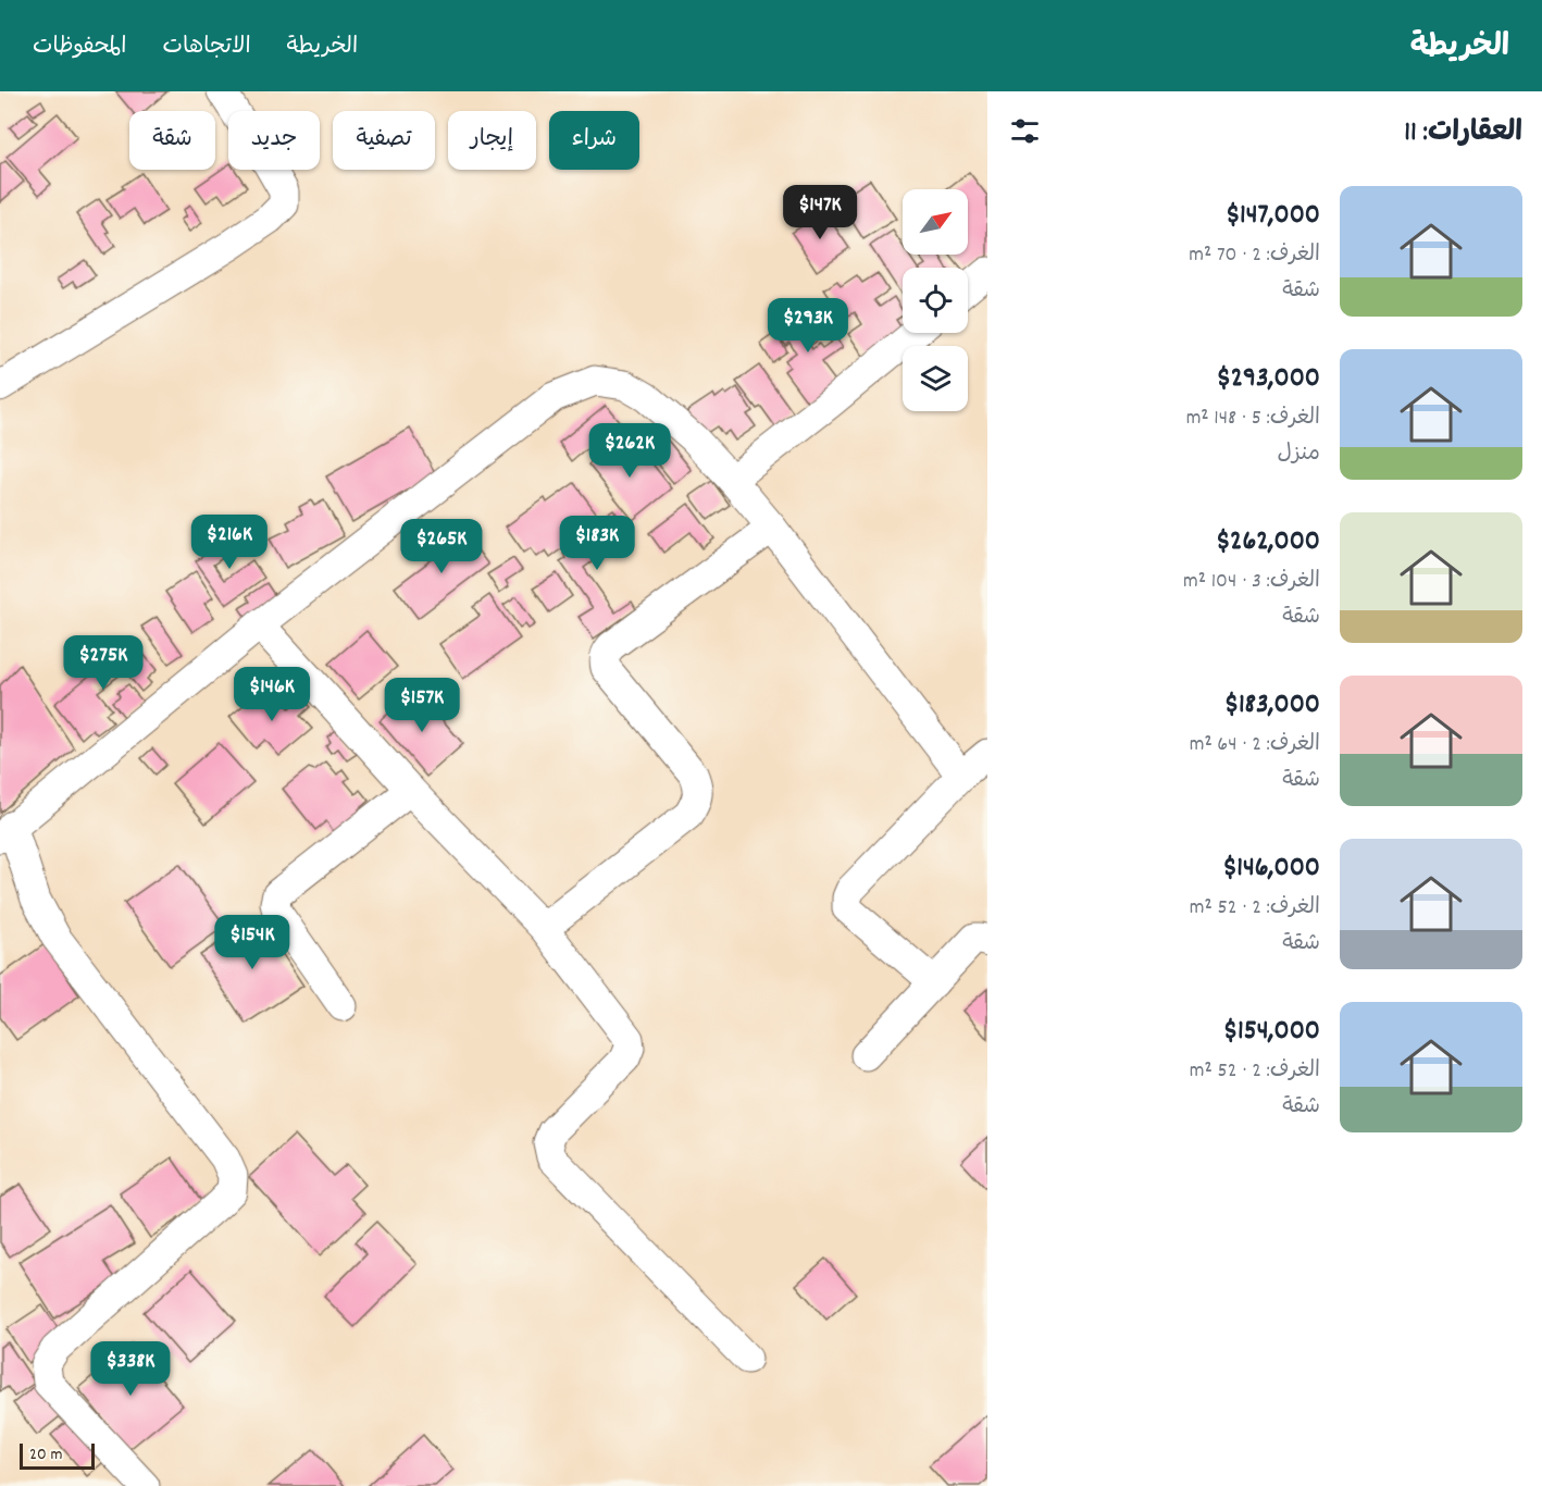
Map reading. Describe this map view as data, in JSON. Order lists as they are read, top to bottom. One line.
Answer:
{"scale_bar":"20 m","north":"top right","page":{"header":"الخريطة","nav":["الخريطة","الاتجاهات","المحفوظات"],"heading":"العقارات: 11","chip":["شراء","إيجار","تصفية","جديد","شقة"],"list":[{"name":"$147,000","note":"الغرف: 2 · 70 m² · شقة"},{"name":"$293,000","note":"الغرف: 5 · 148 m² · منزل"},{"name":"$262,000","note":"الغرف: 3 · 104 m² · شقة"},{"name":"$183,000","note":"الغرف: 2 · 64 m² · شقة"},{"name":"$146,000","note":"الغرف: 2 · 52 m² · شقة"},{"name":"$154,000","note":"الغرف: 2 · 52 m² · شقة"}],"price":["$147K","$293K","$262K","$216K","$183K","$265K","$275K","$146K","$157K","$154K","$338K"],"scale":"20 m"}}
